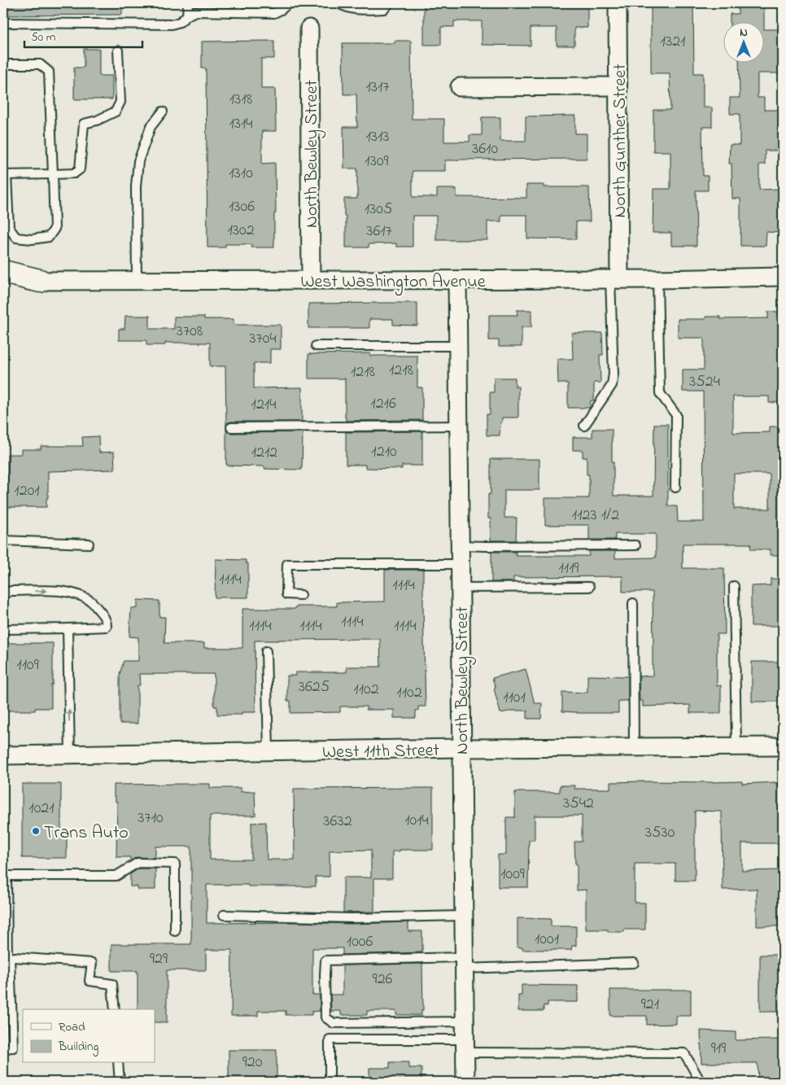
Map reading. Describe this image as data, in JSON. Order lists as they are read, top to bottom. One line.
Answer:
{"streets":{"street":["North Gunther Street","North Bewley Street","West Washington Avenue","West 11th Street"]},"crossings":[["North Gunther Street","West Washington Avenue"],["North Bewley Street","West Washington Avenue"],["North Bewley Street","West 11th Street"]],"places":["Trans Auto"],"house_numbers":["1321","1317","1318","1314","1313","3610","1309","1310","1306","1305","1302","3617","3708","3704","1218","1218","3524","1216","1214","1210","1212","1201","1123 1/2","1119","1114","1114","1114","1114","1114","1114","1109","3625","1102","1102","1101","3542","1021","3710","1014","3632","3530","1009","1001","1006","929","926","921","919","920"],"legend":["Road","Building"],"scale_bar":"50 m","north":"top"}
